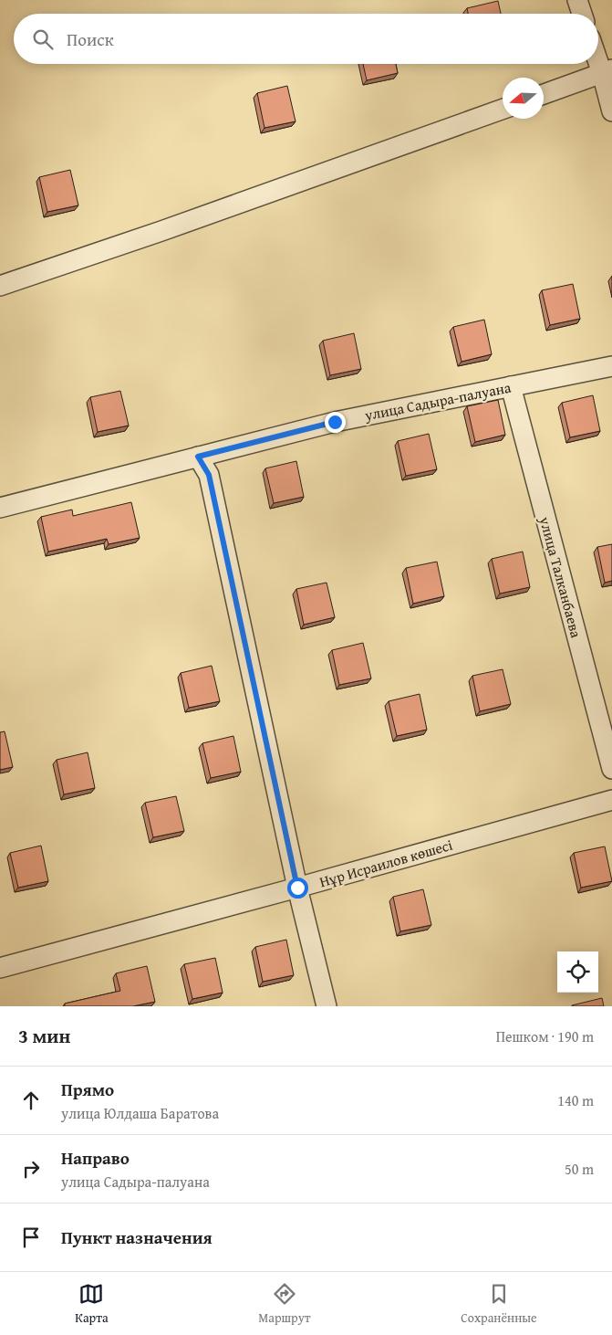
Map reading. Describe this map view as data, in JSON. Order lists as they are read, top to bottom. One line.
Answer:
{"streets":{"street":["улица Садыра-палуана","улица Талканбаева","Нұр Исраилов көшесі"]},"crossings":[["улица Садыра-палуана","улица Талканбаева"]],"north":"left","page":{"search":"Поиск","heading":["3 мин","Пешком · 190 m"],"list":[["Прямо","улица Юлдаша Баратова","140 m"],["Направо","улица Садыра-палуана","50 m"],"Пункт назначения"],"nav":["Карта","Маршрут","Сохранённые"]}}
